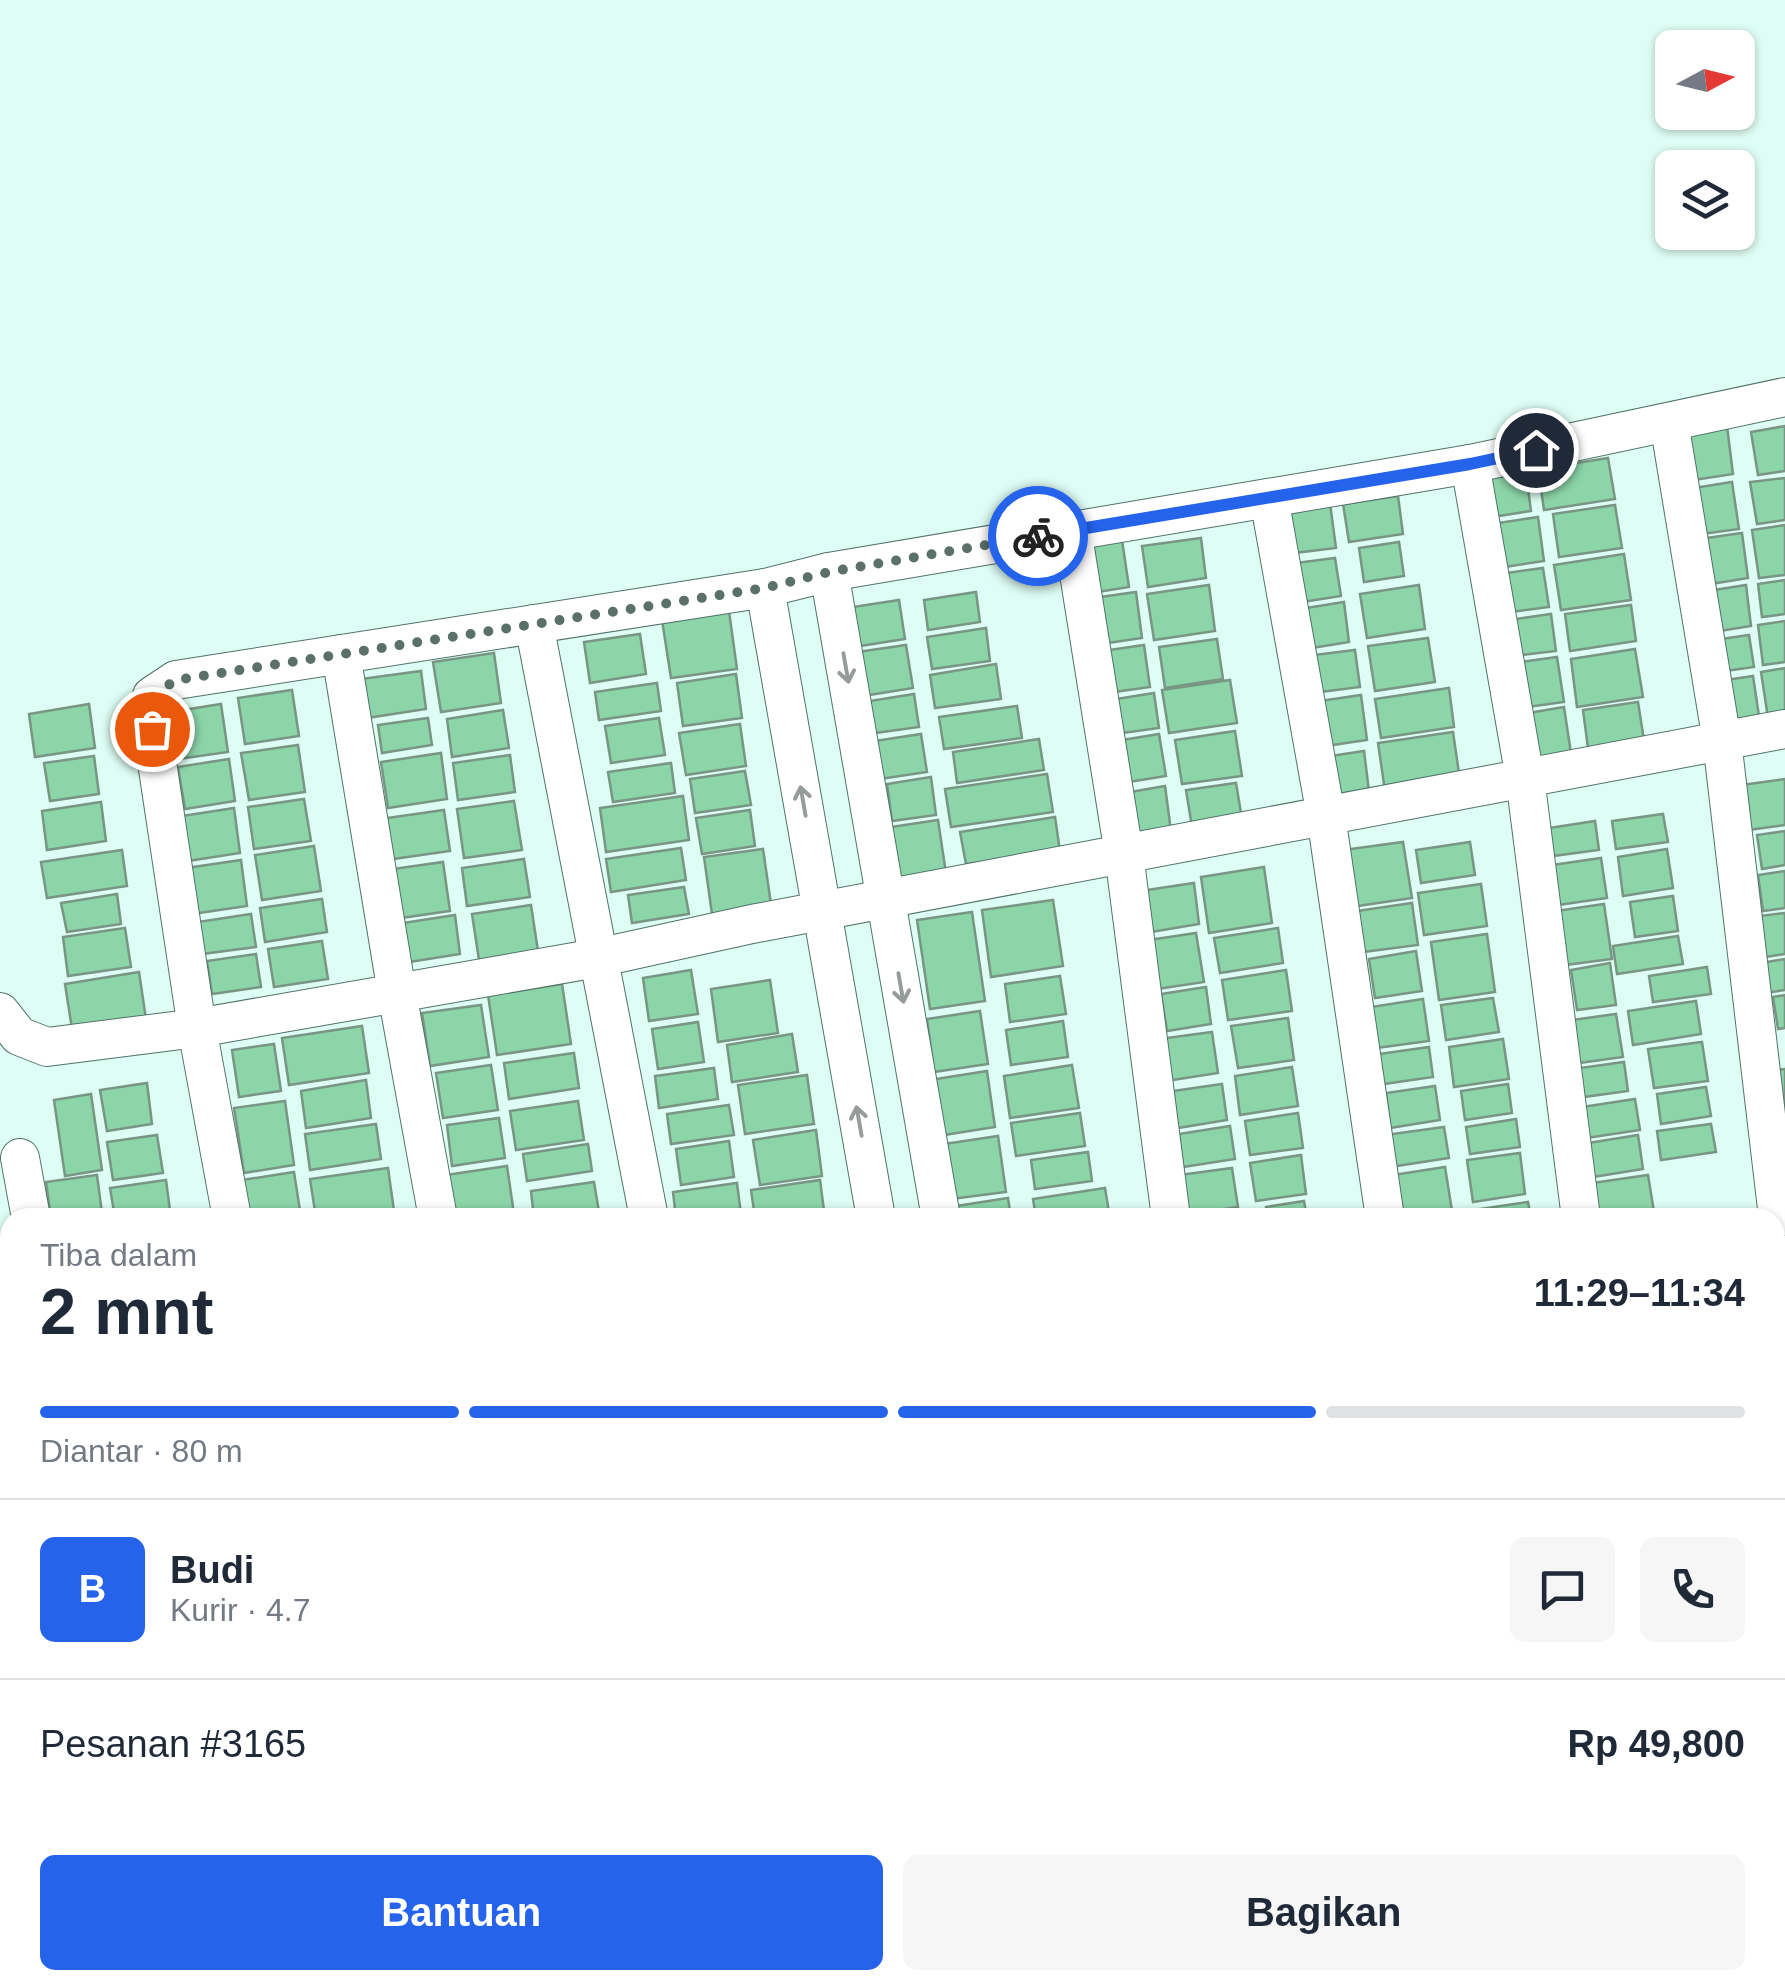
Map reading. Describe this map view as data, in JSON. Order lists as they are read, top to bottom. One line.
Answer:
{"north":"right","page":{"heading":["2 mnt","Tiba dalam","11:29–11:34"],"panel":["Budi","Kurir · 4.7","Pesanan #3165","Rp 49,800"],"bar":"Diantar · 80 m","round":"B","buttons":["Bantuan","Bagikan"]}}
